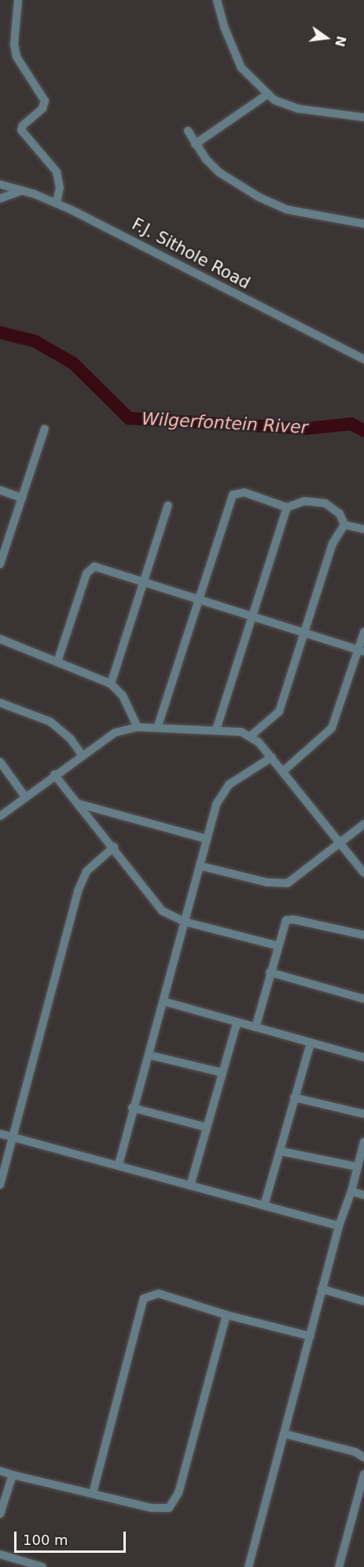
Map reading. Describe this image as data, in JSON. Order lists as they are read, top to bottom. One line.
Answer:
{"streets":{"street":["F.J. Sithole Road"]},"water":["Wilgerfontein River"],"scale_bar":"100 m","north":"right"}
